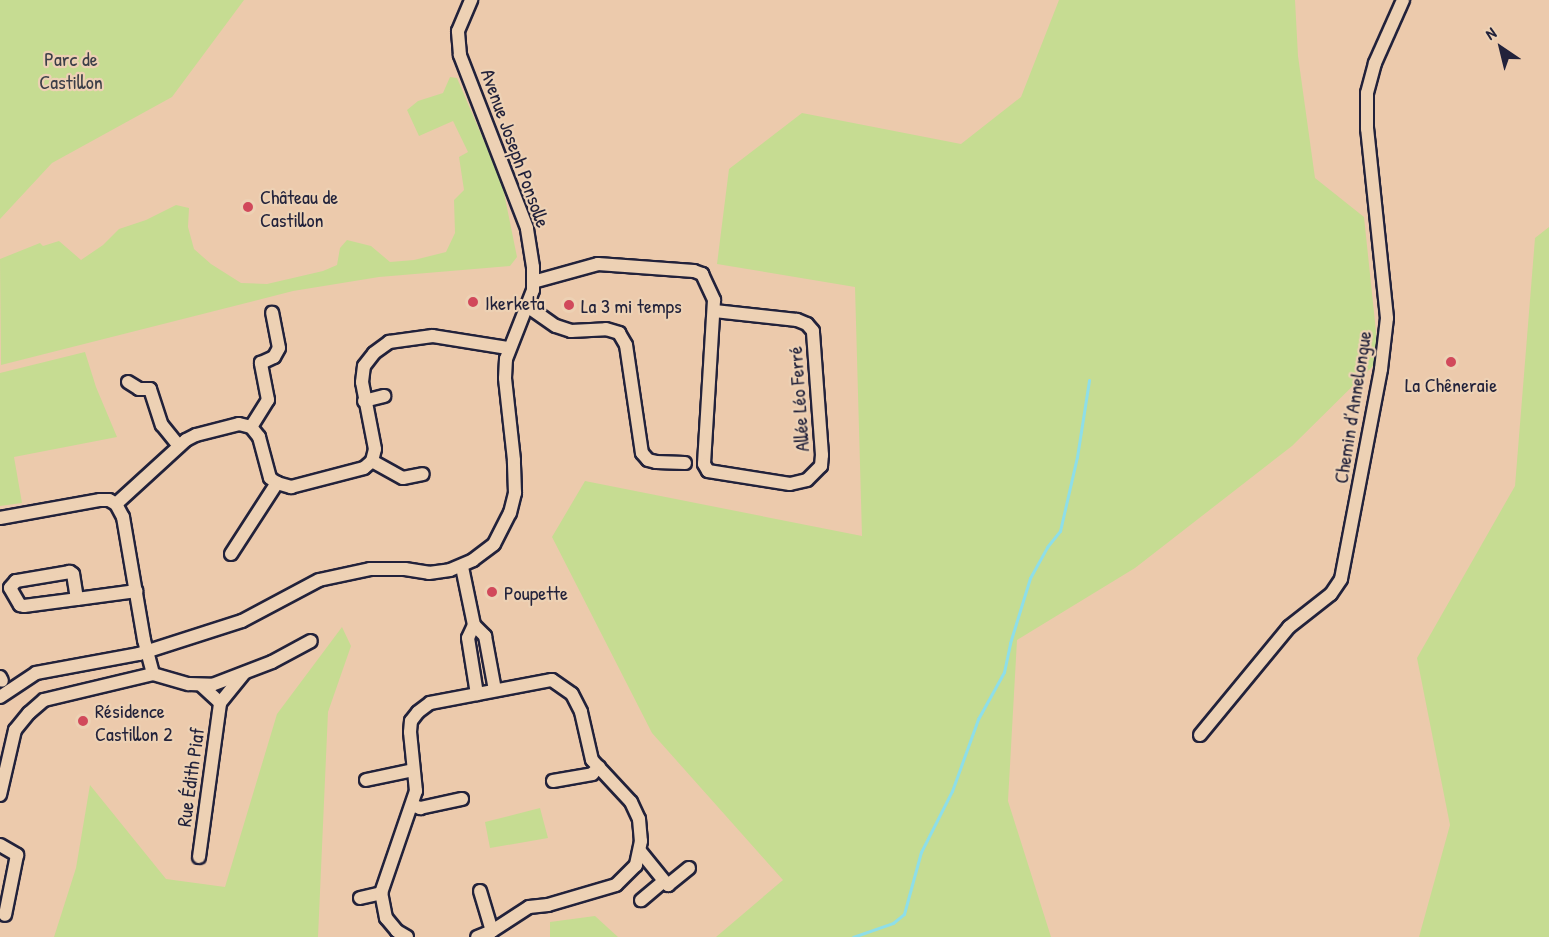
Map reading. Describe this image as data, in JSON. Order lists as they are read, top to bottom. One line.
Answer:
{"streets":{"street":["Avenue Joseph Ponsolle","Allée Léo Ferré","Chemin d’Annelongue","Rue Édith Piaf"]},"crossings":[["Avenue Joseph Ponsolle","Allée Léo Ferré"]],"parks":["Parc de Castillon"],"places":["Château de Castillon","Ikerketa","La 3 mi temps","La Chêneraie","Poupette","Résidence Castillon 2"],"north":"top left"}
